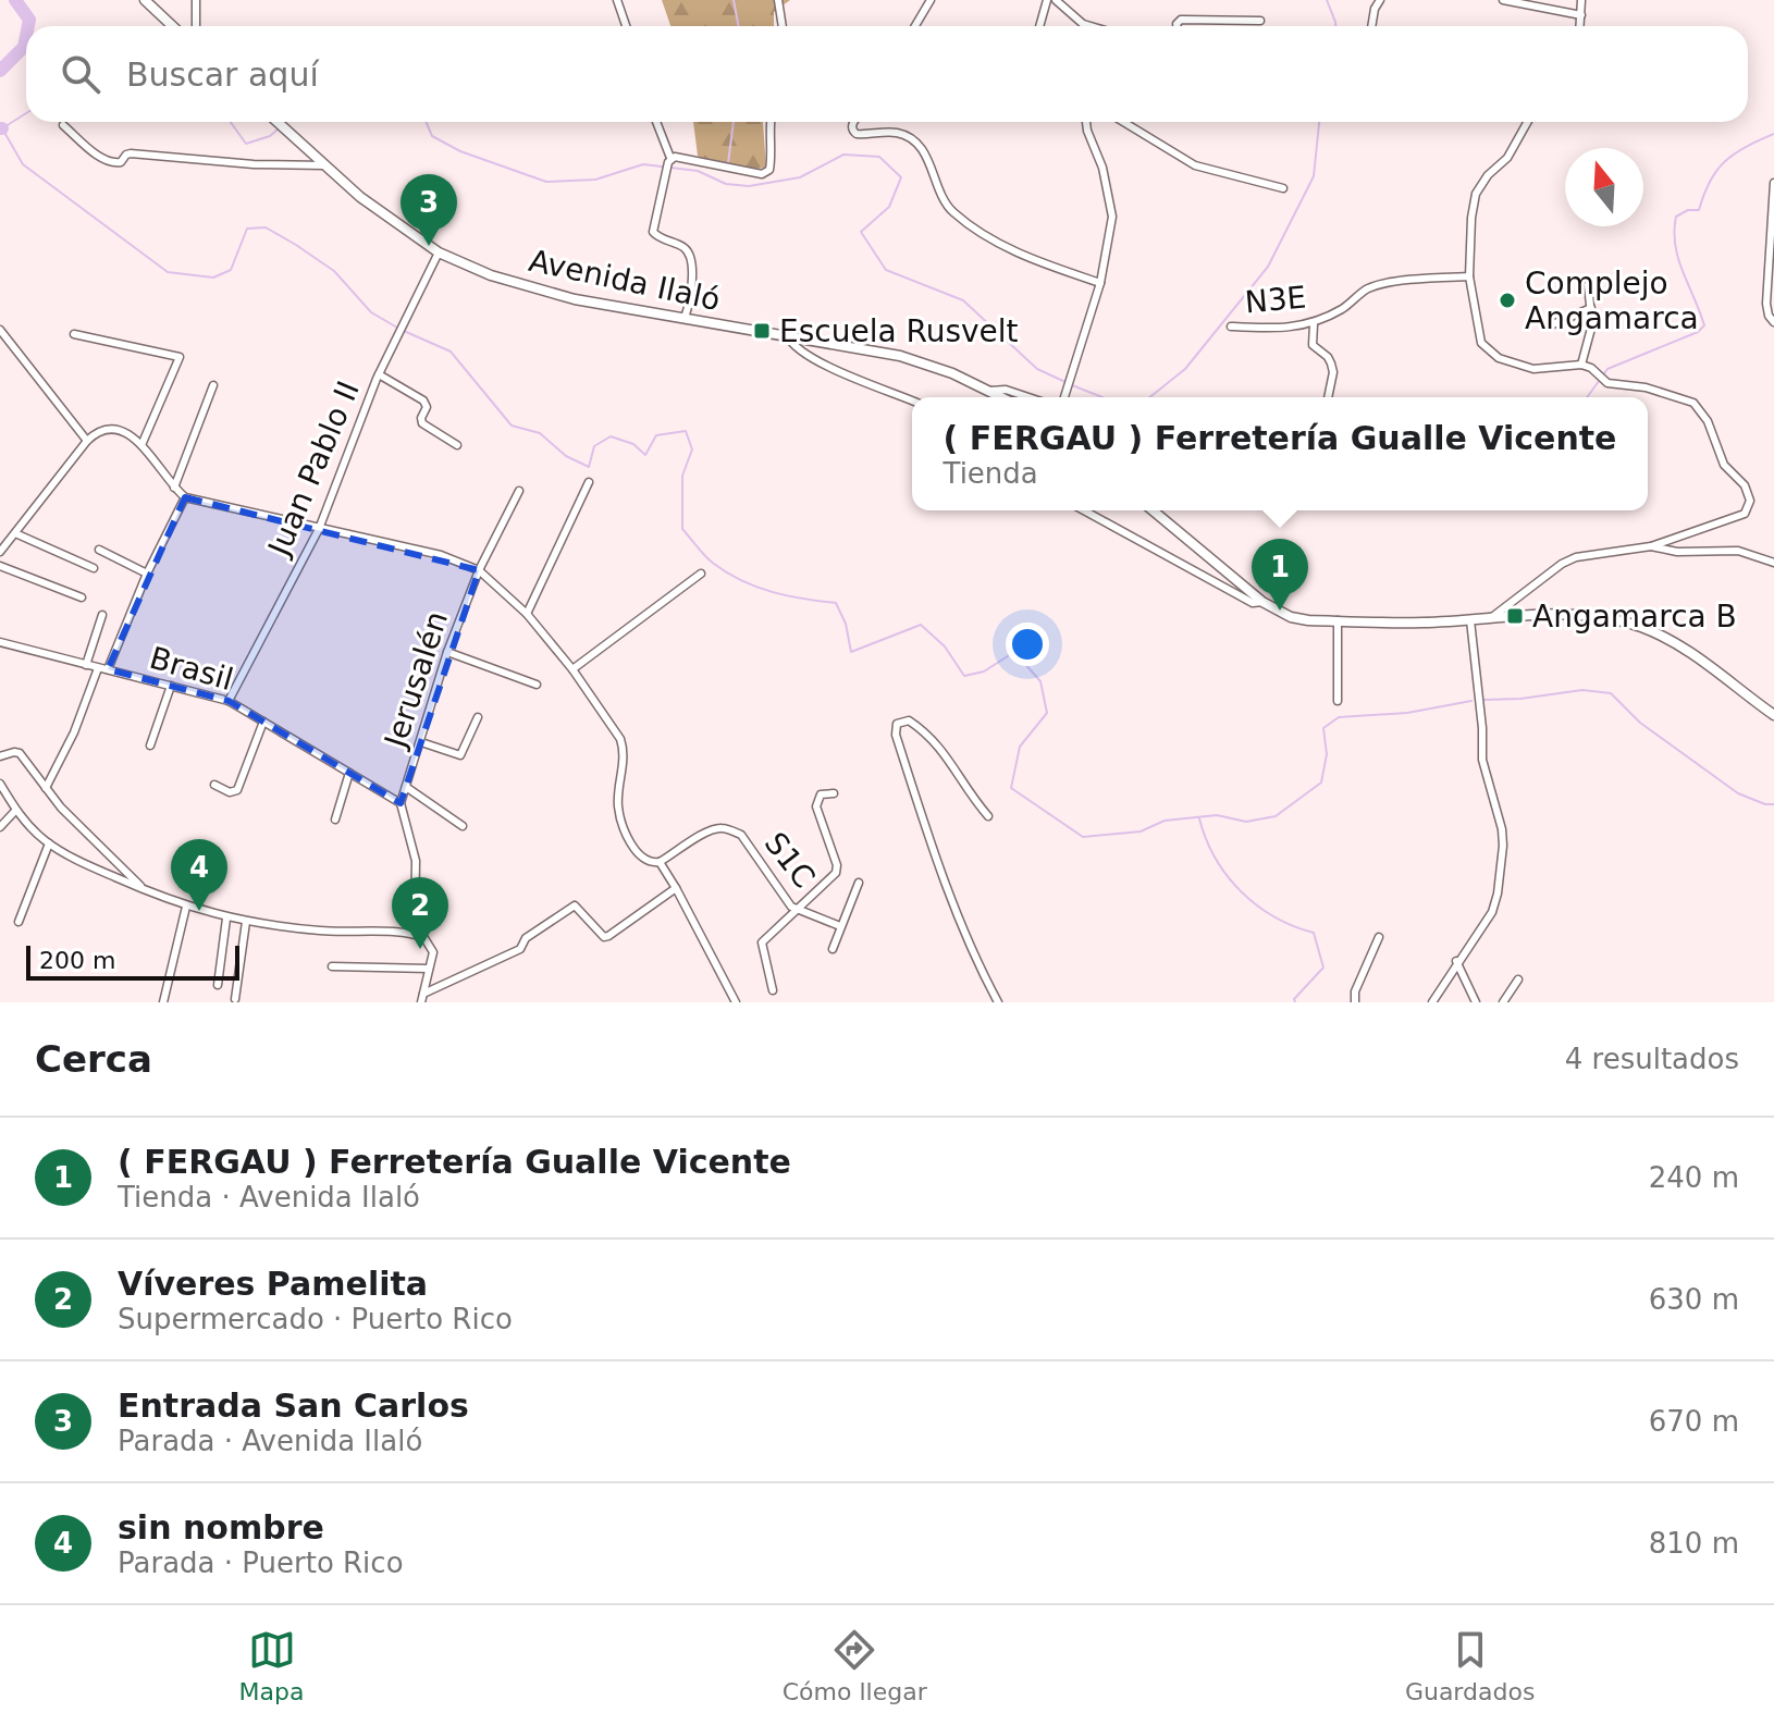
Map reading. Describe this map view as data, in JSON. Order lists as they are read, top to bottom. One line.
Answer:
{"streets":{"main road":["Avenida Ilaló"],"street":["N3E","Juan Pablo II","Brasil","Jerusalén","S1C"]},"crossings":[["Avenida Ilaló","Juan Pablo II"],["Juan Pablo II","Brasil"],["Brasil","Jerusalén"]],"places":{"other":["Complejo Angamarca"],"transit":["Escuela Rusvelt","Angamarca B"]},"scale_bar":"200 m","north":"top","page":{"search":"Buscar aquí","pins":["3","1","4","2"],"popup":["( FERGAU ) Ferretería Gualle Vicente","Tienda"],"scale":"200 m","heading":["Cerca","4 resultados"],"list":[{"mark":"1","name":"( FERGAU ) Ferretería Gualle Vicente","note":"Tienda · Avenida Ilaló","value":"240 m"},{"mark":"2","name":"Víveres Pamelita","note":"Supermercado · Puerto Rico","value":"630 m"},{"mark":"3","name":"Entrada San Carlos","note":"Parada · Avenida Ilaló","value":"670 m"},{"mark":"4","name":"sin nombre","note":"Parada · Puerto Rico","value":"810 m"}],"nav":["Mapa","Cómo llegar","Guardados"]}}
